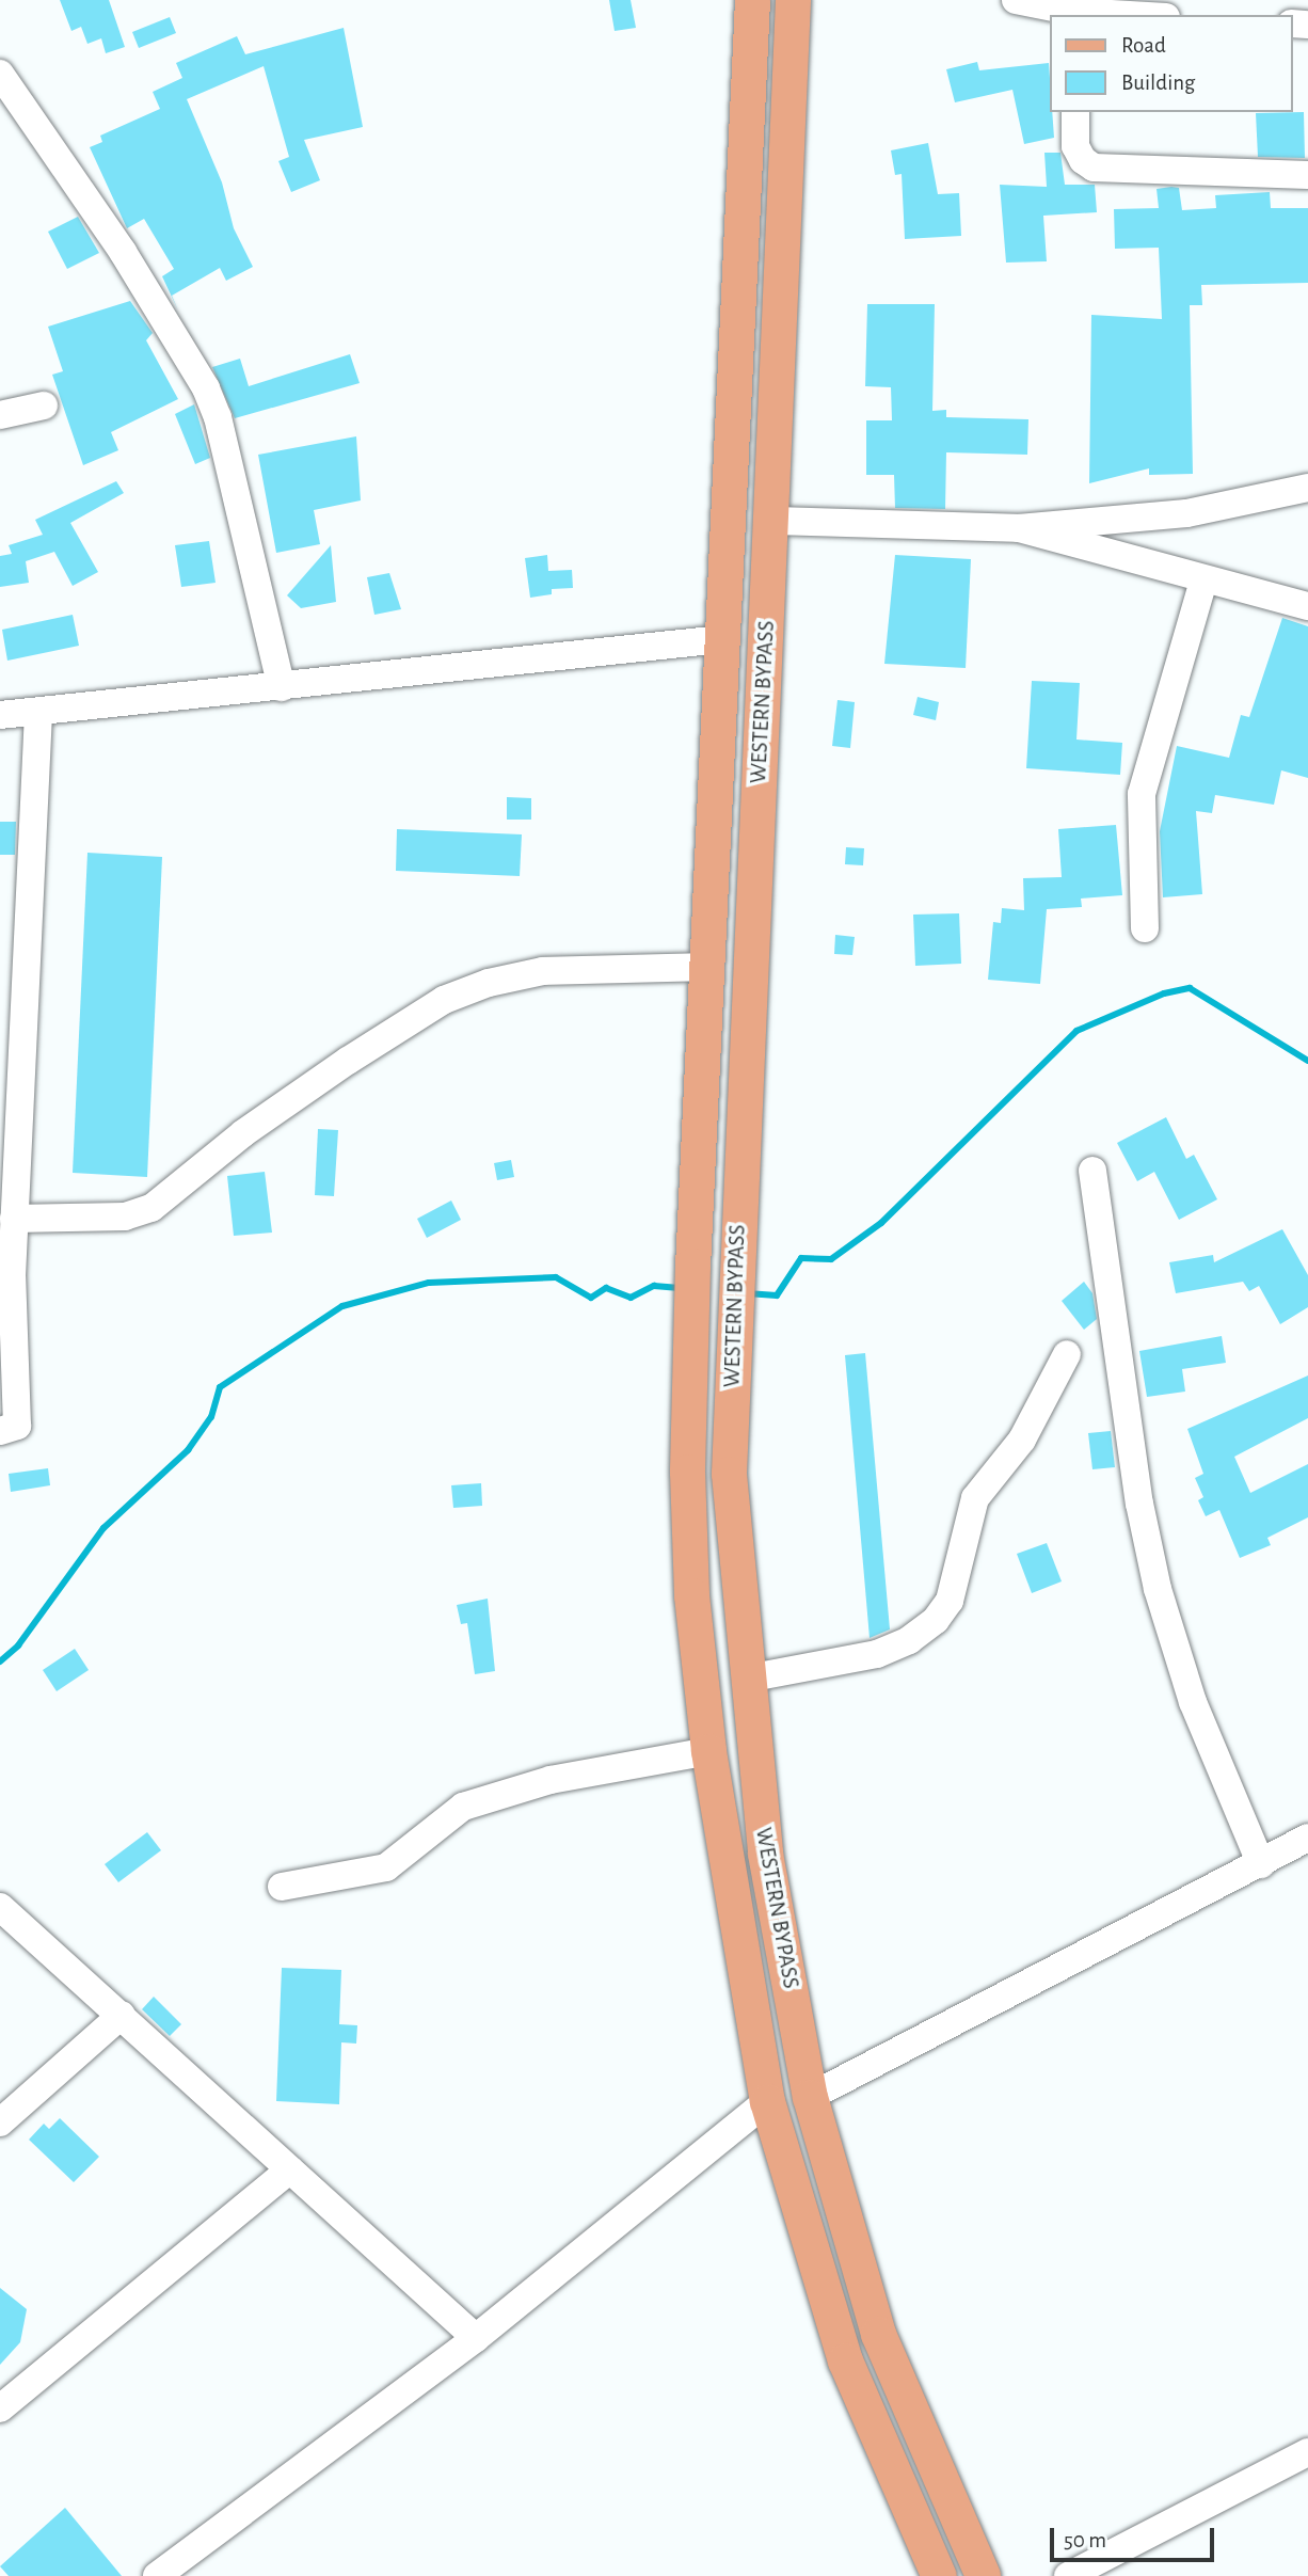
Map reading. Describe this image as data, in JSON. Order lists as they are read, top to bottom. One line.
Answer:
{"streets":{"main road":["WESTERN BYPASS"]},"legend":["Road","Building"],"scale_bar":"50 m"}
